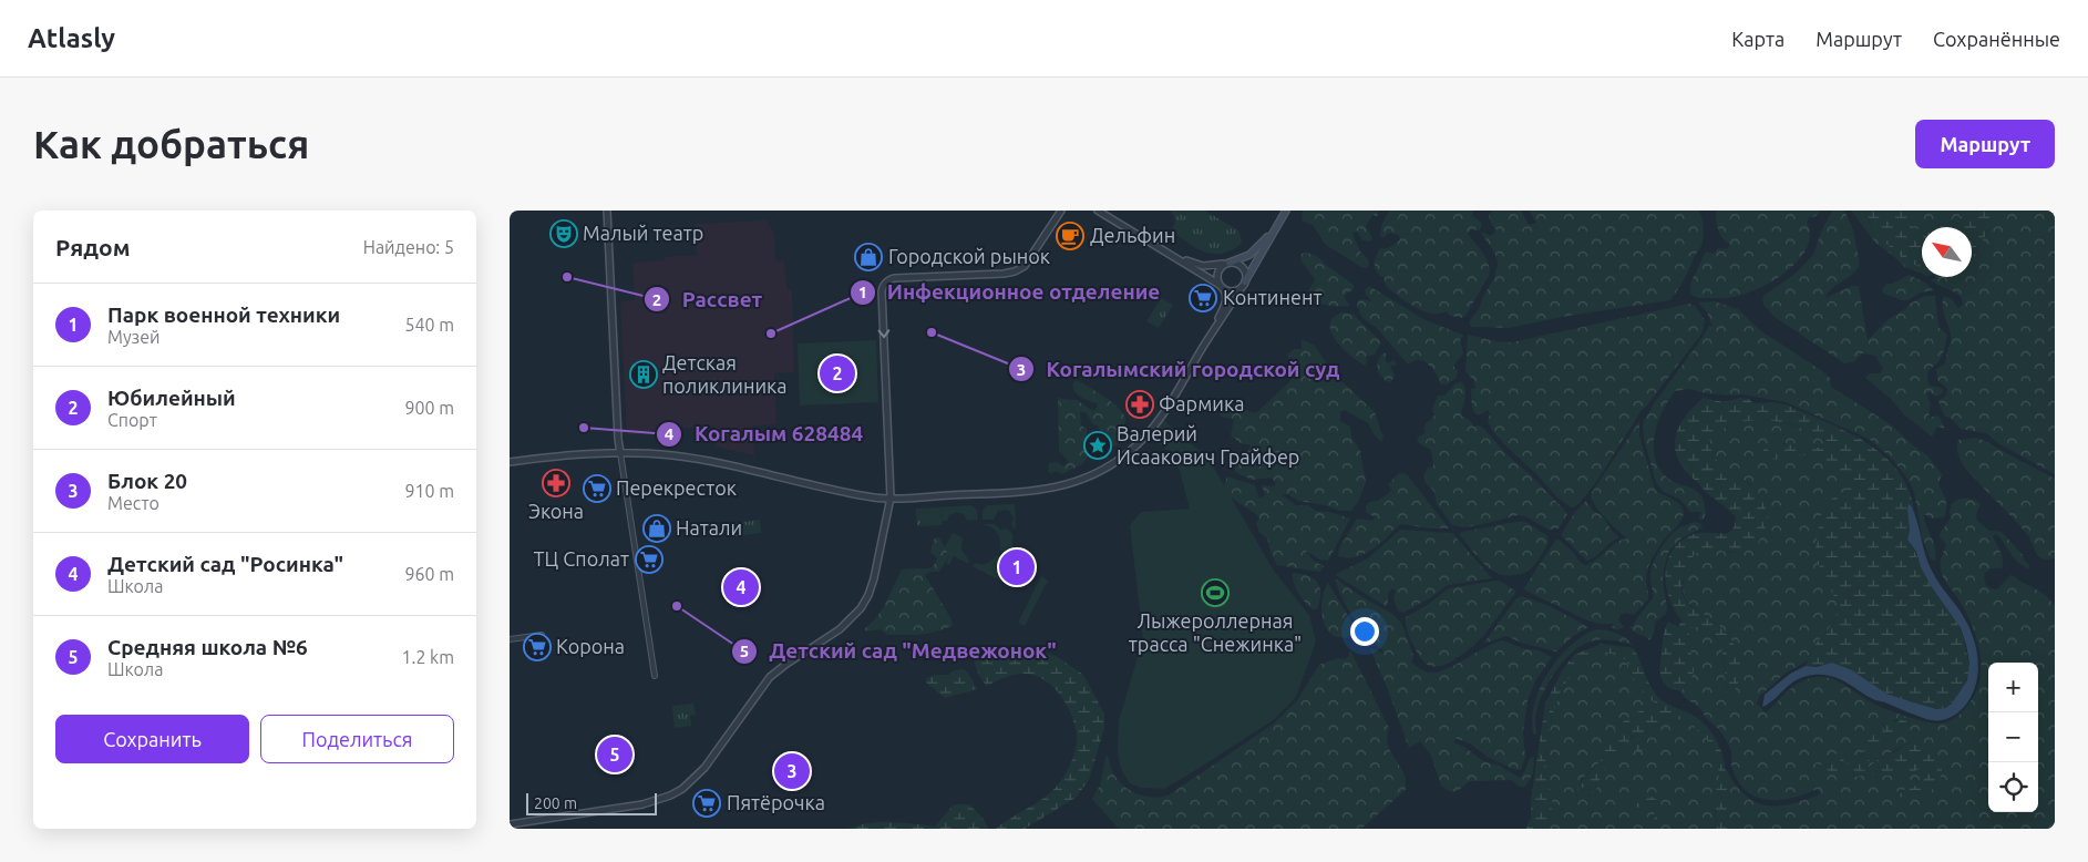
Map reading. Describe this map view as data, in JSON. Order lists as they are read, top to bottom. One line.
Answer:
{"places":{"theatre":["Малый театр"],"cafe":["Дельфин"],"shop":["Городской рынок","Натали"],"other":["Рассвет","Когалымский городской суд","Инфекционное отделение","Когалым 628484","Детский сад \"Медвежонок\""],"supermarket":["Континент","Перекресток","ТЦ Сполат","Корона","Пятёрочка"],"building":["Детская поликлиника"],"pharmacy":["Фармика","Экона"],"place":["Валерий Исаакович Грайфер"],"sports":["Лыжероллерная трасса \"Снежинка\""]},"scale_bar":"200 m","north":"top left","page":{"header":"Atlasly","nav":["Карта","Маршрут","Сохранённые"],"buttons":["Маршрут",["Сохранить","Поделиться"]],"title":"Как добраться","heading":["Рядом","Найдено: 5"],"list":[{"mark":"1","name":"Парк военной техники","note":"Музей","value":"540 m"},{"mark":"2","name":"Юбилейный","note":"Спорт","value":"900 m"},{"mark":"3","name":"Блок 20","note":"Место","value":"910 m"},{"mark":"4","name":"Детский сад \"Росинка\"","note":"Школа","value":"960 m"},{"mark":"5","name":"Средняя школа №6","note":"Школа","value":"1.2 km"}],"pins":["2","1","4","5","3"],"map_buttons":["+","−"],"scale":"200 m"}}
